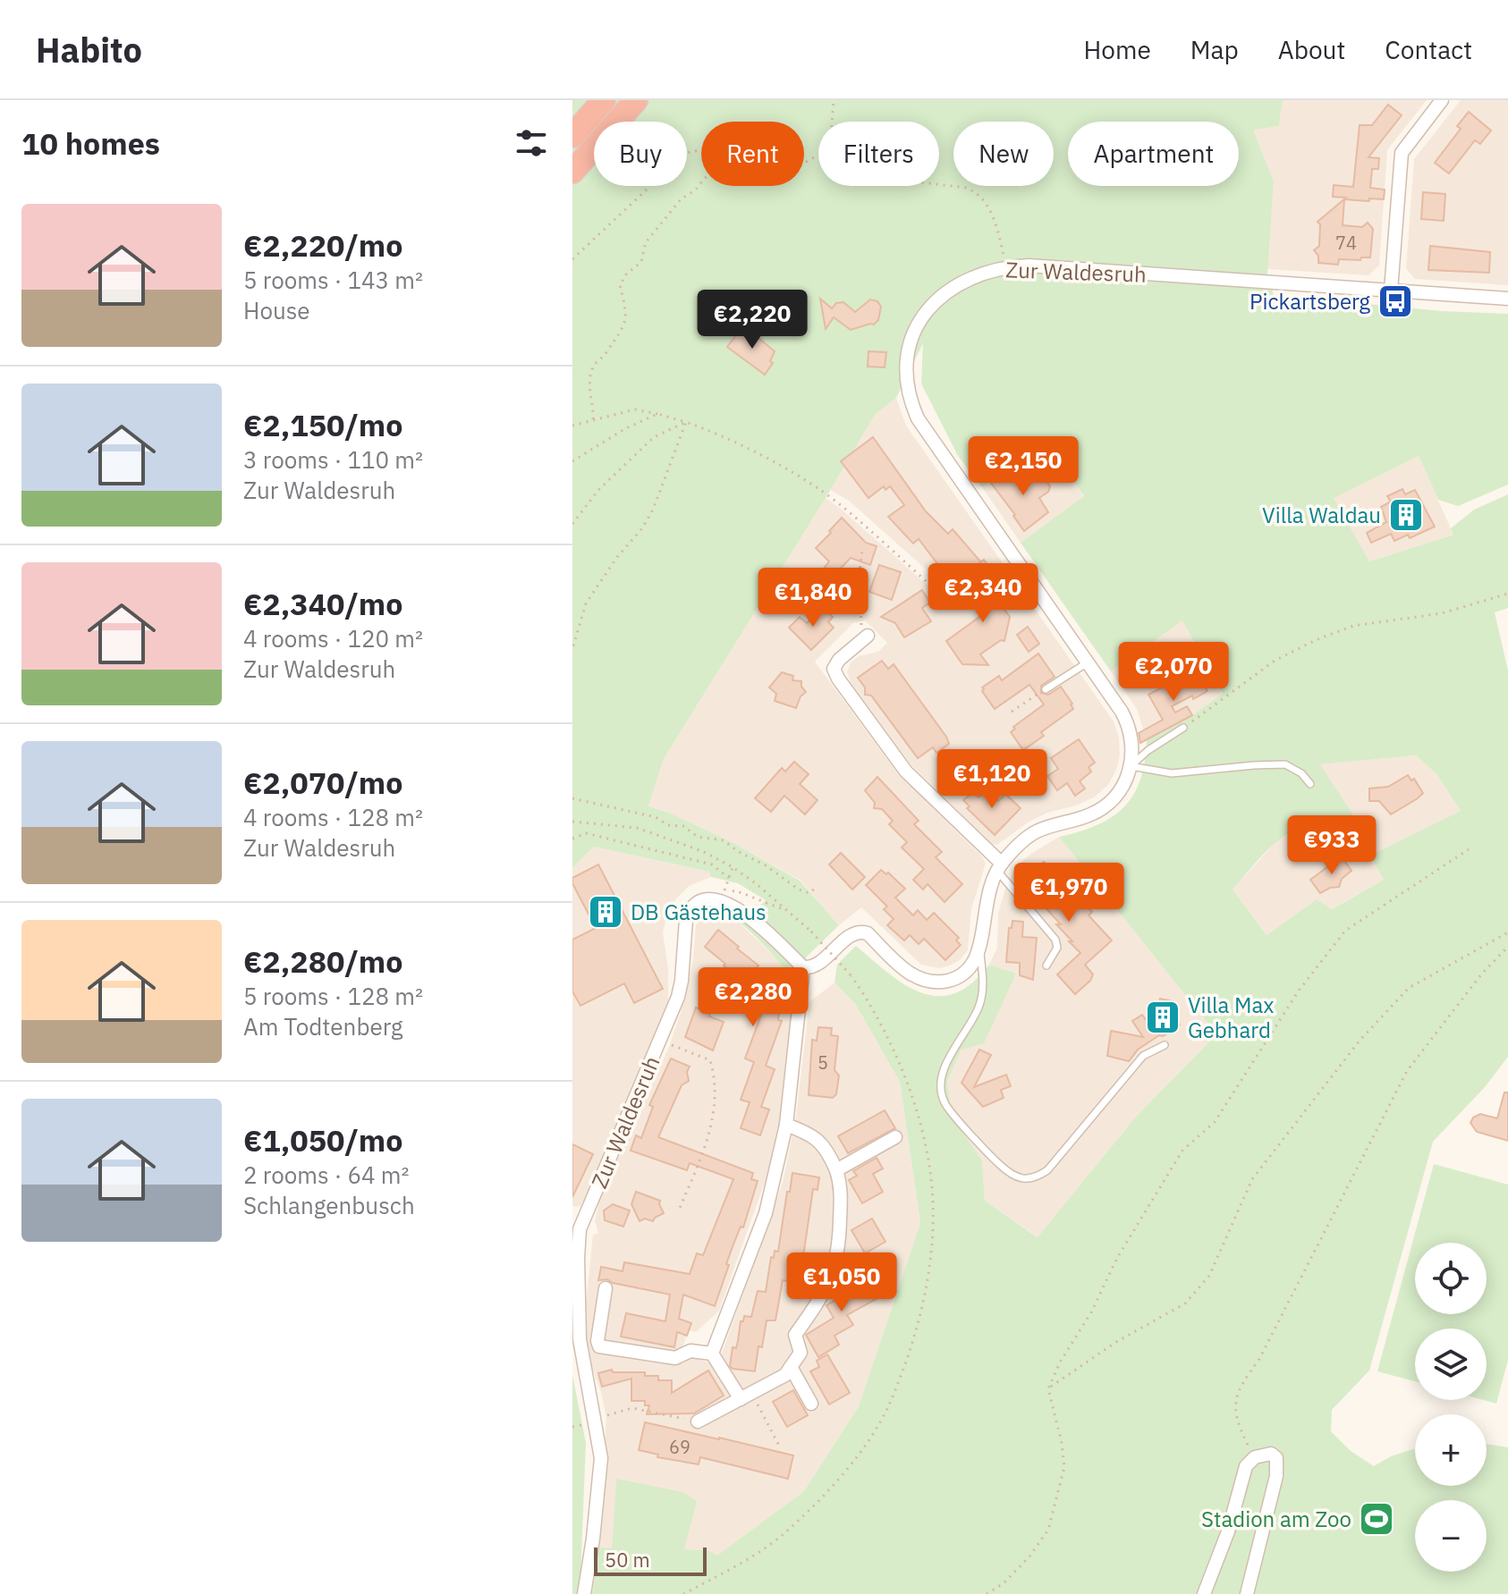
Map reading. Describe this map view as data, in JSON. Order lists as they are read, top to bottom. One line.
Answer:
{"streets":{"street":["Zur Waldesruh"]},"places":{"bus stop":["Pickartsberg"],"building":["Villa Waldau","DB Gästehaus","Villa Max Gebhard"],"sports":["Stadion am Zoo"]},"house_numbers":["74","5","69"],"scale_bar":"50 m","page":{"header":"Habito","nav":["Home","Map","About","Contact"],"heading":"10 homes","chip":["Buy","Rent","Filters","New","Apartment"],"list":[{"name":"€2,220/mo","note":"5 rooms · 143 m² · House"},{"name":"€2,150/mo","note":"3 rooms · 110 m² · Zur Waldesruh"},{"name":"€2,340/mo","note":"4 rooms · 120 m² · Zur Waldesruh"},{"name":"€2,070/mo","note":"4 rooms · 128 m² · Zur Waldesruh"},{"name":"€2,280/mo","note":"5 rooms · 128 m² · Am Todtenberg"},{"name":"€1,050/mo","note":"2 rooms · 64 m² · Schlangenbusch"}],"price":["€2,220","€2,150","€2,340","€1,840","€2,070","€1,120","€933","€1,970","€2,280","€1,050"],"map_buttons":["+","−"],"scale":"50 m"}}
